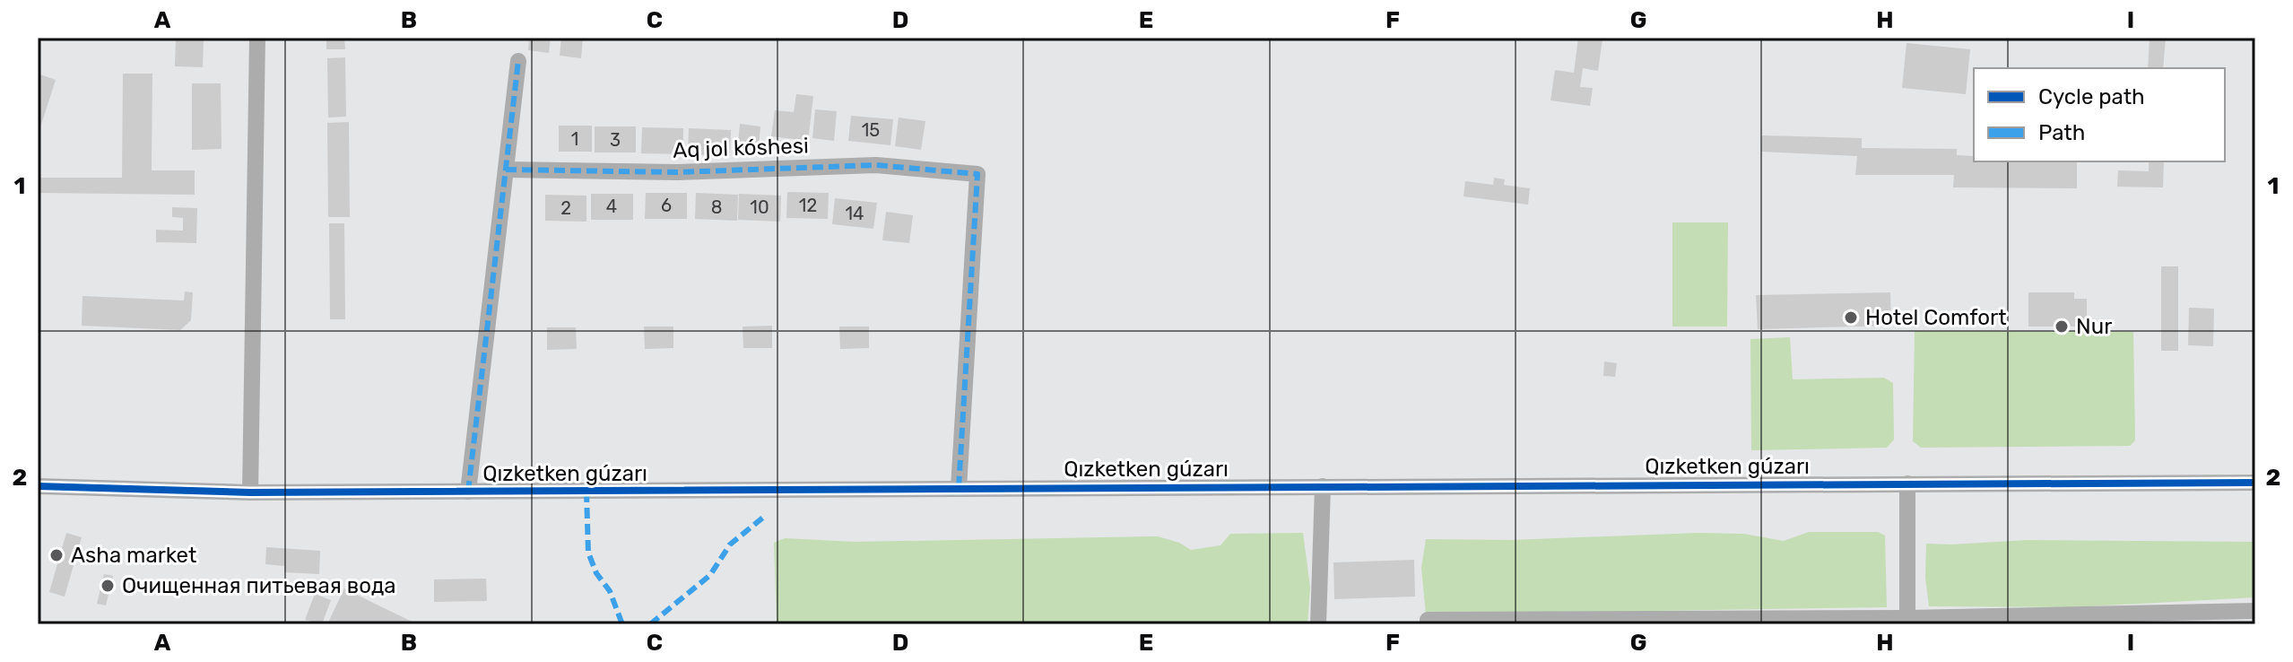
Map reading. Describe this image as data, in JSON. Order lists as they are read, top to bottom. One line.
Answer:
{"streets":{"street":["Aq jol kóshesi","Qızketken gúzarı"]},"crossings":[["Aq jol kóshesi","Qızketken gúzarı"]],"places":["Hotel Comfort","Nur","Asha market","Очищенная питьевая вода"],"house_numbers":["15","1","3","6","12","4","8","10","2","14"],"legend":["Cycle path","Path"],"grid":{"columns":["A","B","C","D","E","F","G","H","I"],"rows":["1","2"]}}
